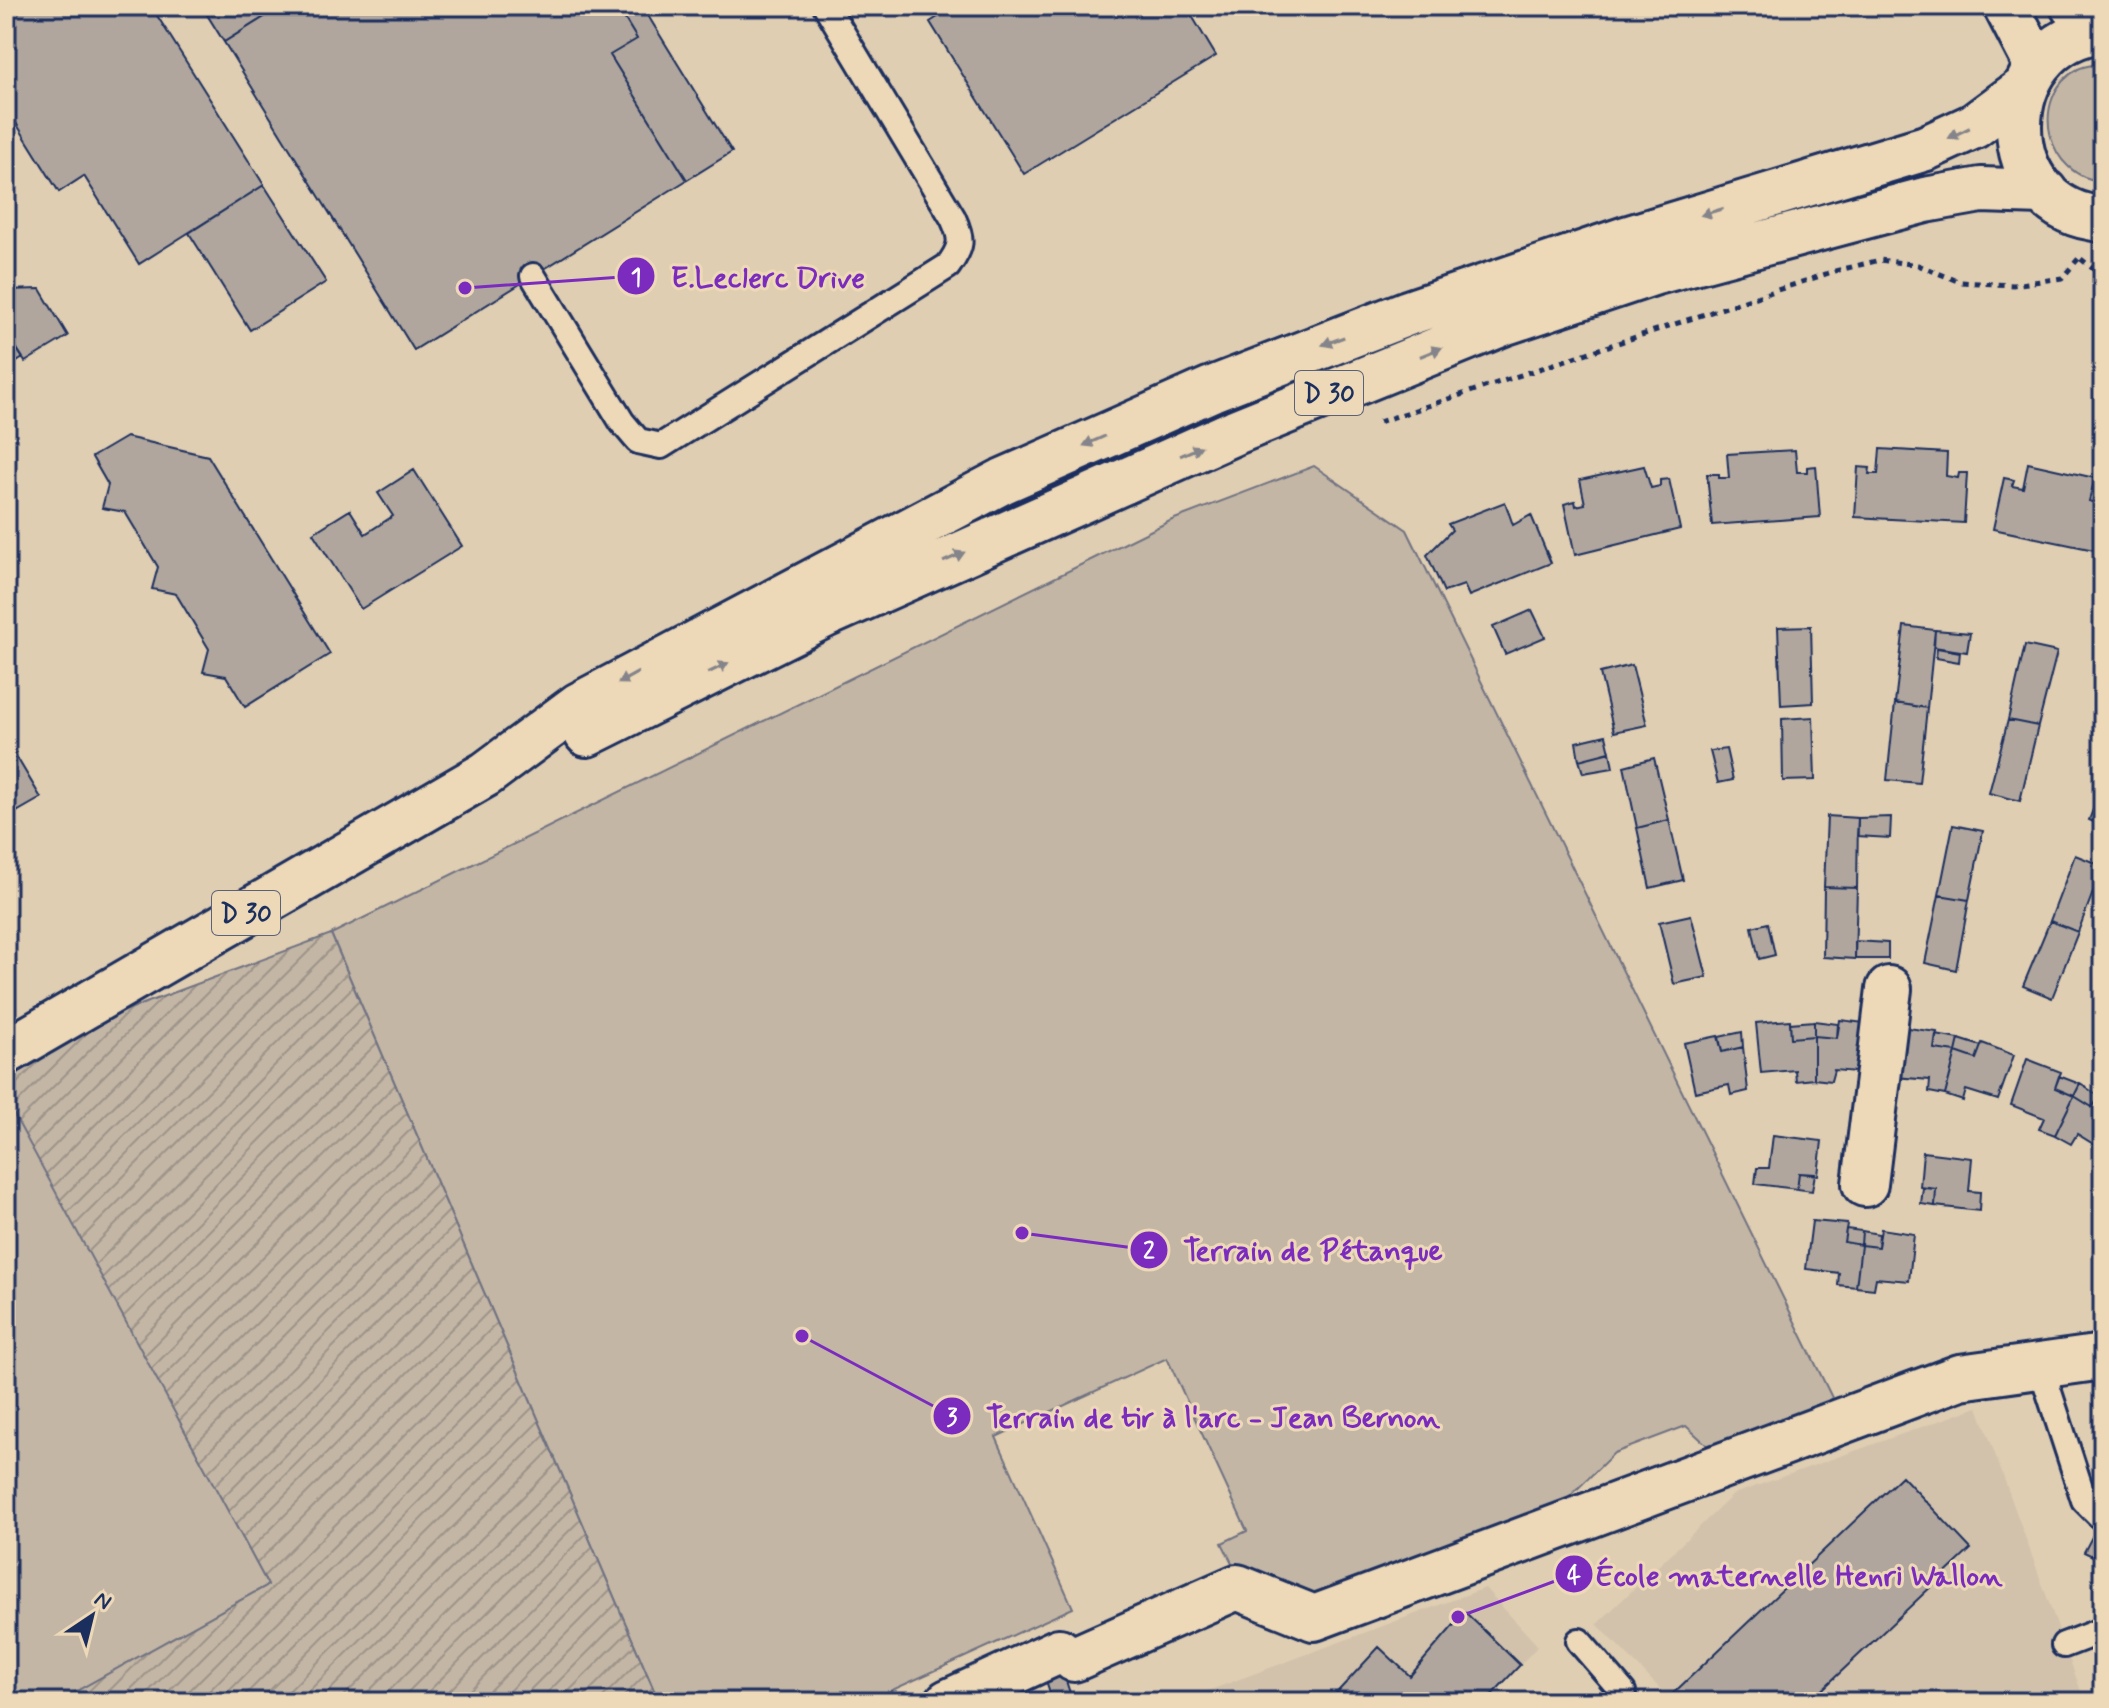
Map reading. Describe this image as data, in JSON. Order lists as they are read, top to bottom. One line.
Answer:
{"streets":{"main road":["D 30"]},"places":["E.Leclerc Drive","Terrain de Pétanque","Terrain de tir à l'arc - Jean Bernon","École maternelle Henri Wallon"],"north":"top right"}
